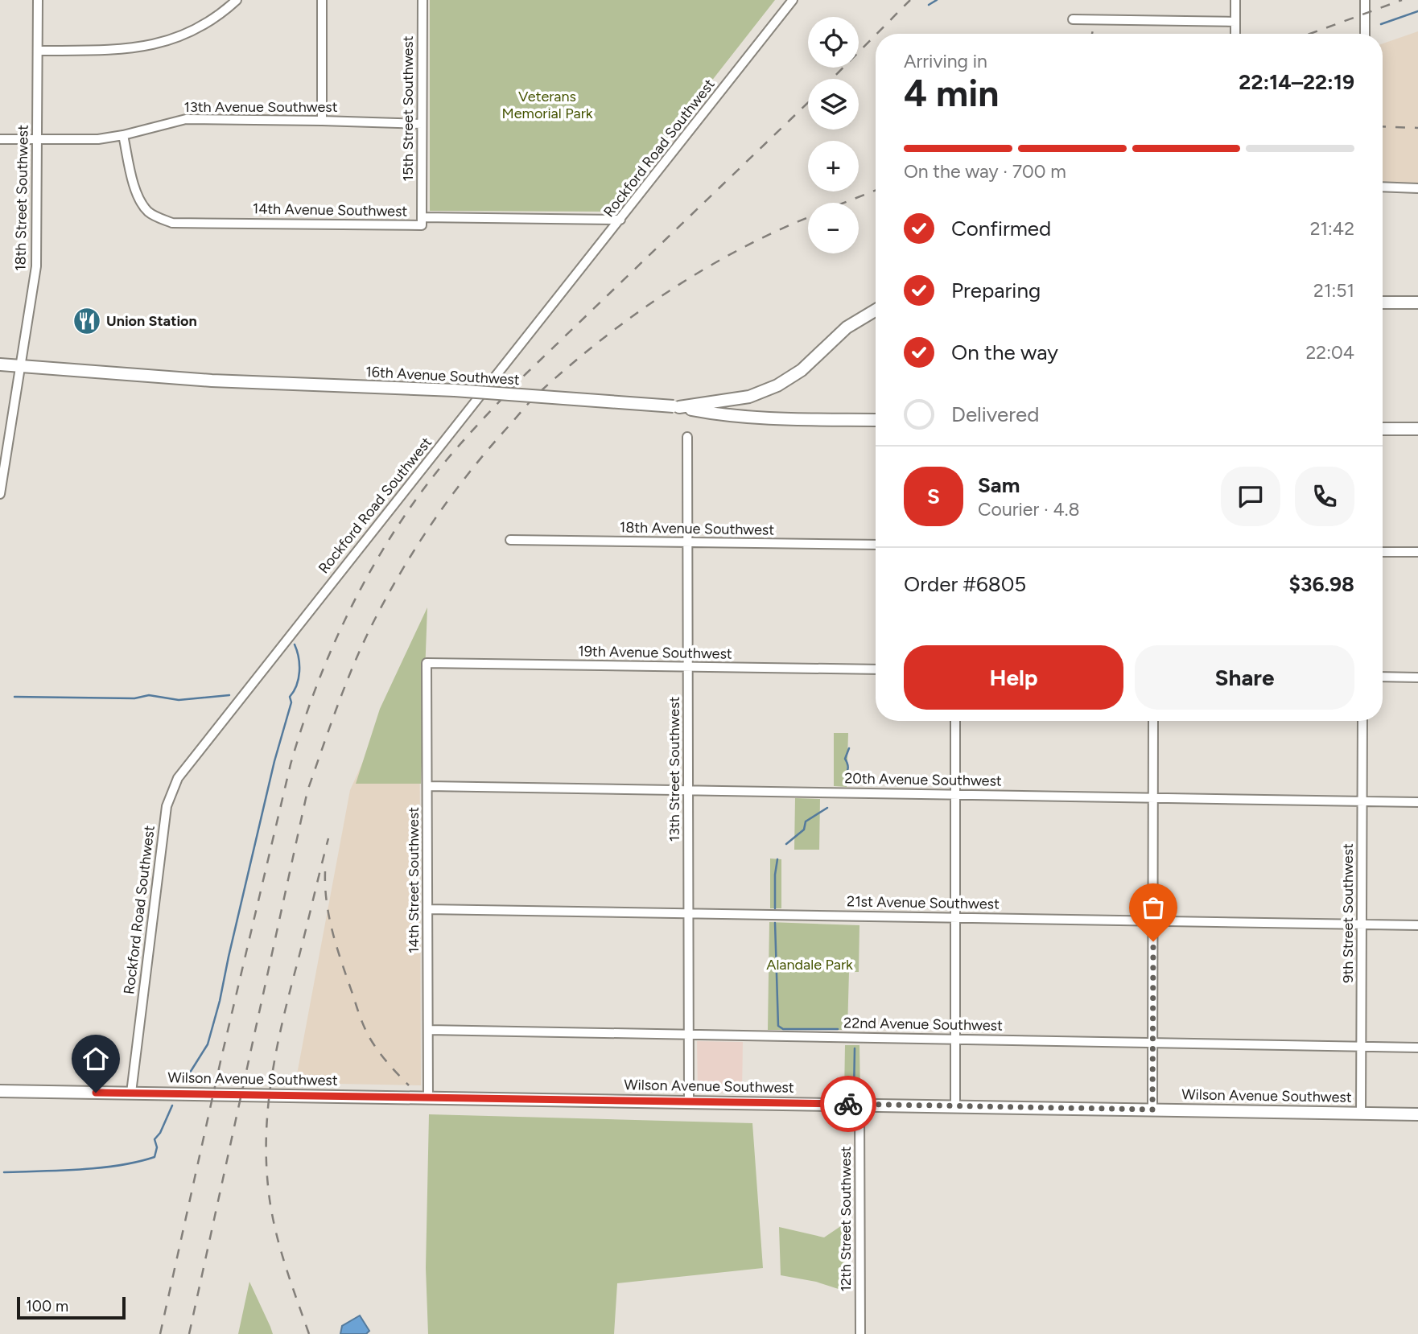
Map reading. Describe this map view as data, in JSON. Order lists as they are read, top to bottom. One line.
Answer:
{"streets":{"main road":["16th Avenue Southwest","Wilson Avenue Southwest"],"street":["13th Avenue Southwest","15th Street Southwest","Rockford Road Southwest","18th Street Southwest","14th Avenue Southwest","18th Avenue Southwest","19th Avenue Southwest","13th Street Southwest","20th Avenue Southwest","14th Street Southwest","21st Avenue Southwest","9th Street Southwest","22nd Avenue Southwest","12th Street Southwest"]},"crossings":[["13th Avenue Southwest","15th Street Southwest"],["13th Avenue Southwest","18th Street Southwest"],["13th Avenue Southwest","14th Avenue Southwest"],["15th Street Southwest","14th Avenue Southwest"],["Rockford Road Southwest","14th Avenue Southwest"],["Rockford Road Southwest","Wilson Avenue Southwest"],["18th Street Southwest","16th Avenue Southwest"],["18th Avenue Southwest","13th Street Southwest"],["19th Avenue Southwest","13th Street Southwest"],["19th Avenue Southwest","14th Street Southwest"],["13th Street Southwest","20th Avenue Southwest"],["13th Street Southwest","21st Avenue Southwest"],["13th Street Southwest","22nd Avenue Southwest"],["13th Street Southwest","Wilson Avenue Southwest"],["20th Avenue Southwest","14th Street Southwest"],["20th Avenue Southwest","9th Street Southwest"],["14th Street Southwest","21st Avenue Southwest"],["14th Street Southwest","22nd Avenue Southwest"],["14th Street Southwest","Wilson Avenue Southwest"],["21st Avenue Southwest","9th Street Southwest"],["9th Street Southwest","22nd Avenue Southwest"],["9th Street Southwest","Wilson Avenue Southwest"],["Wilson Avenue Southwest","12th Street Southwest"]],"parks":["Veterans Memorial Park","Alandale Park"],"places":{"restaurant":["Union Station"]},"scale_bar":"100 m","page":{"map_buttons":["+","−"],"heading":["4 min","Arriving in","22:14–22:19"],"panel":["Sam","Courier · 4.8","Order #6805","$36.98"],"bar":"On the way · 700 m","list":[["Confirmed","21:42"],["Preparing","21:51"],["On the way","22:04"],"Delivered"],"round":"S","buttons":["Help","Share"],"scale":"100 m"}}
